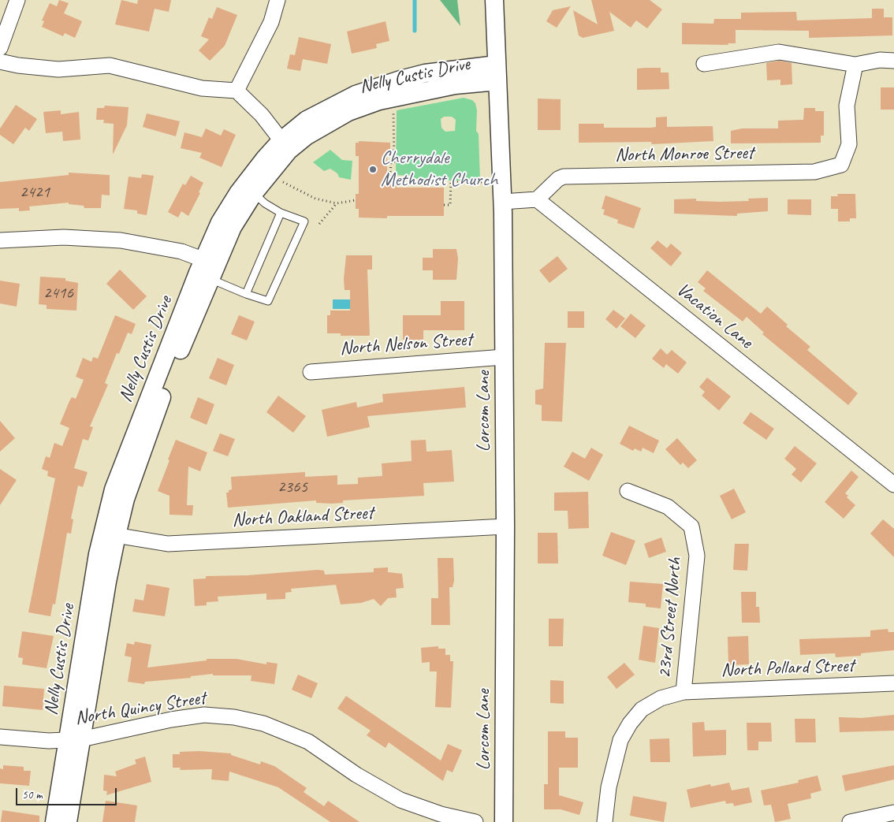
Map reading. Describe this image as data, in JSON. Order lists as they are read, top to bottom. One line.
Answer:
{"streets":{"street":["Nelly Custis Drive","North Monroe Street","Vacation Lane","North Nelson Street","Lorcom Lane","North Oakland Street","23rd Street North","North Pollard Street","North Quincy Street"]},"crossings":[["Nelly Custis Drive","Lorcom Lane"],["Nelly Custis Drive","North Oakland Street"],["Nelly Custis Drive","North Quincy Street"],["North Monroe Street","Vacation Lane"],["North Nelson Street","Lorcom Lane"],["Lorcom Lane","North Oakland Street"],["23rd Street North","North Pollard Street"]],"places":["Cherrydale Methodist Church"],"house_numbers":["2421","2416","2365"],"scale_bar":"50 m"}
